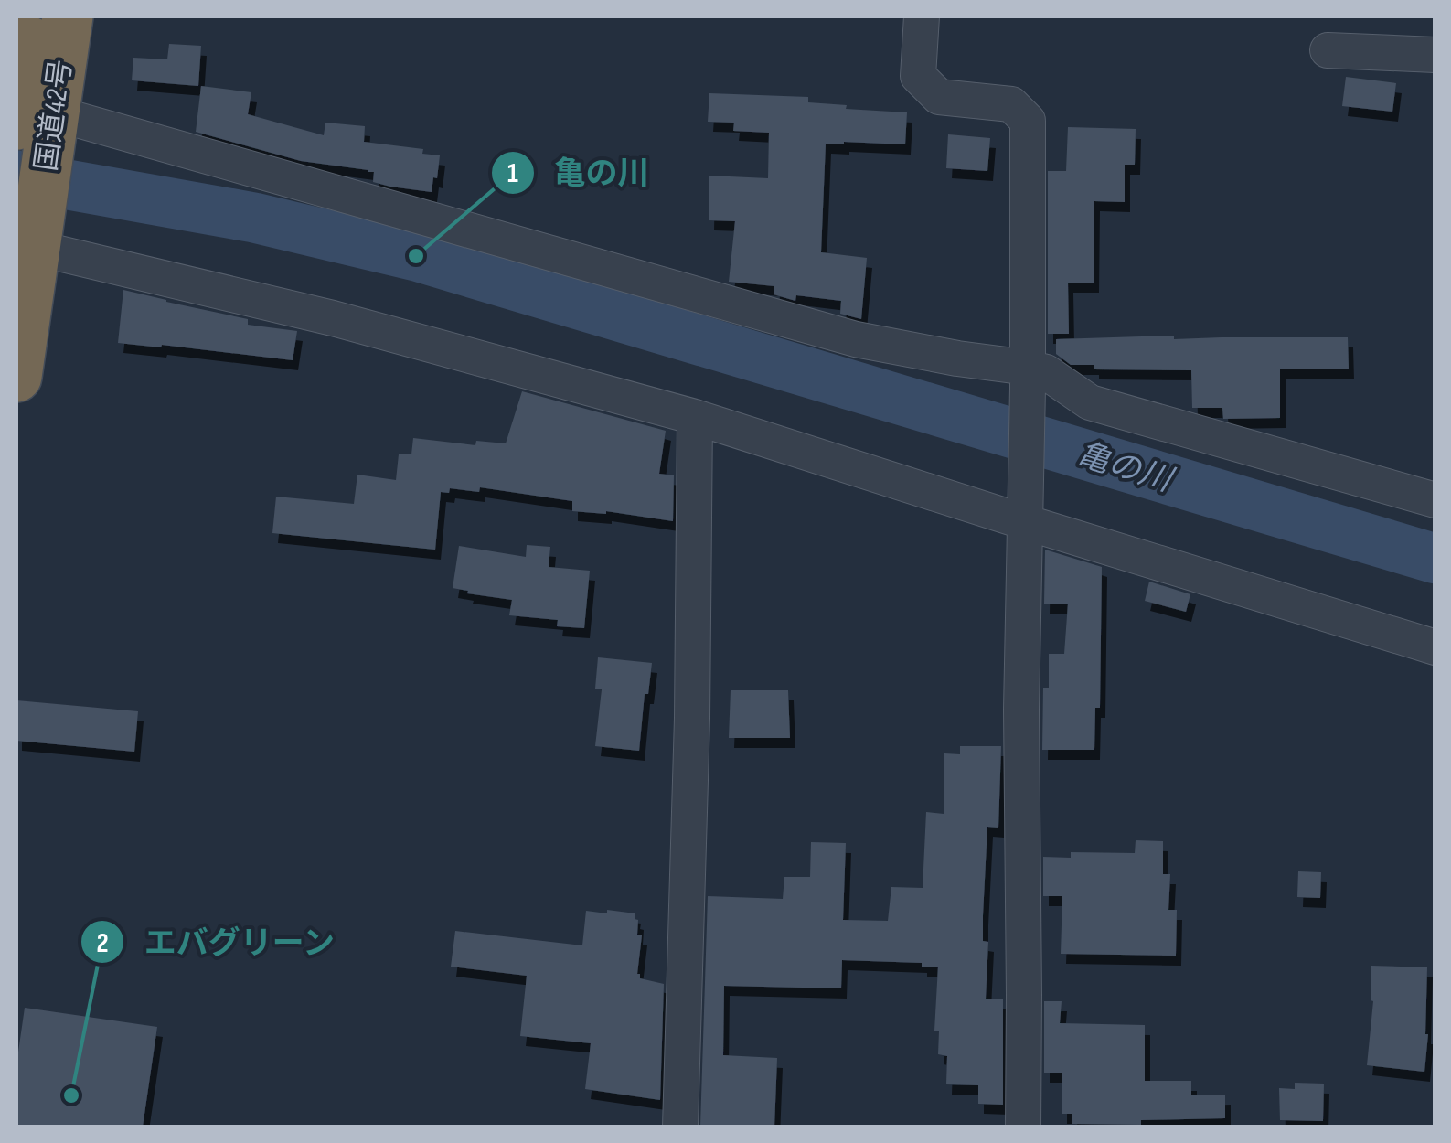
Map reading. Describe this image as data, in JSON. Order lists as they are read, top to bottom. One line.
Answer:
{"streets":{"highway":["国道42号"]},"water":["亀の川"],"places":["亀の川","エバグリーン"]}
